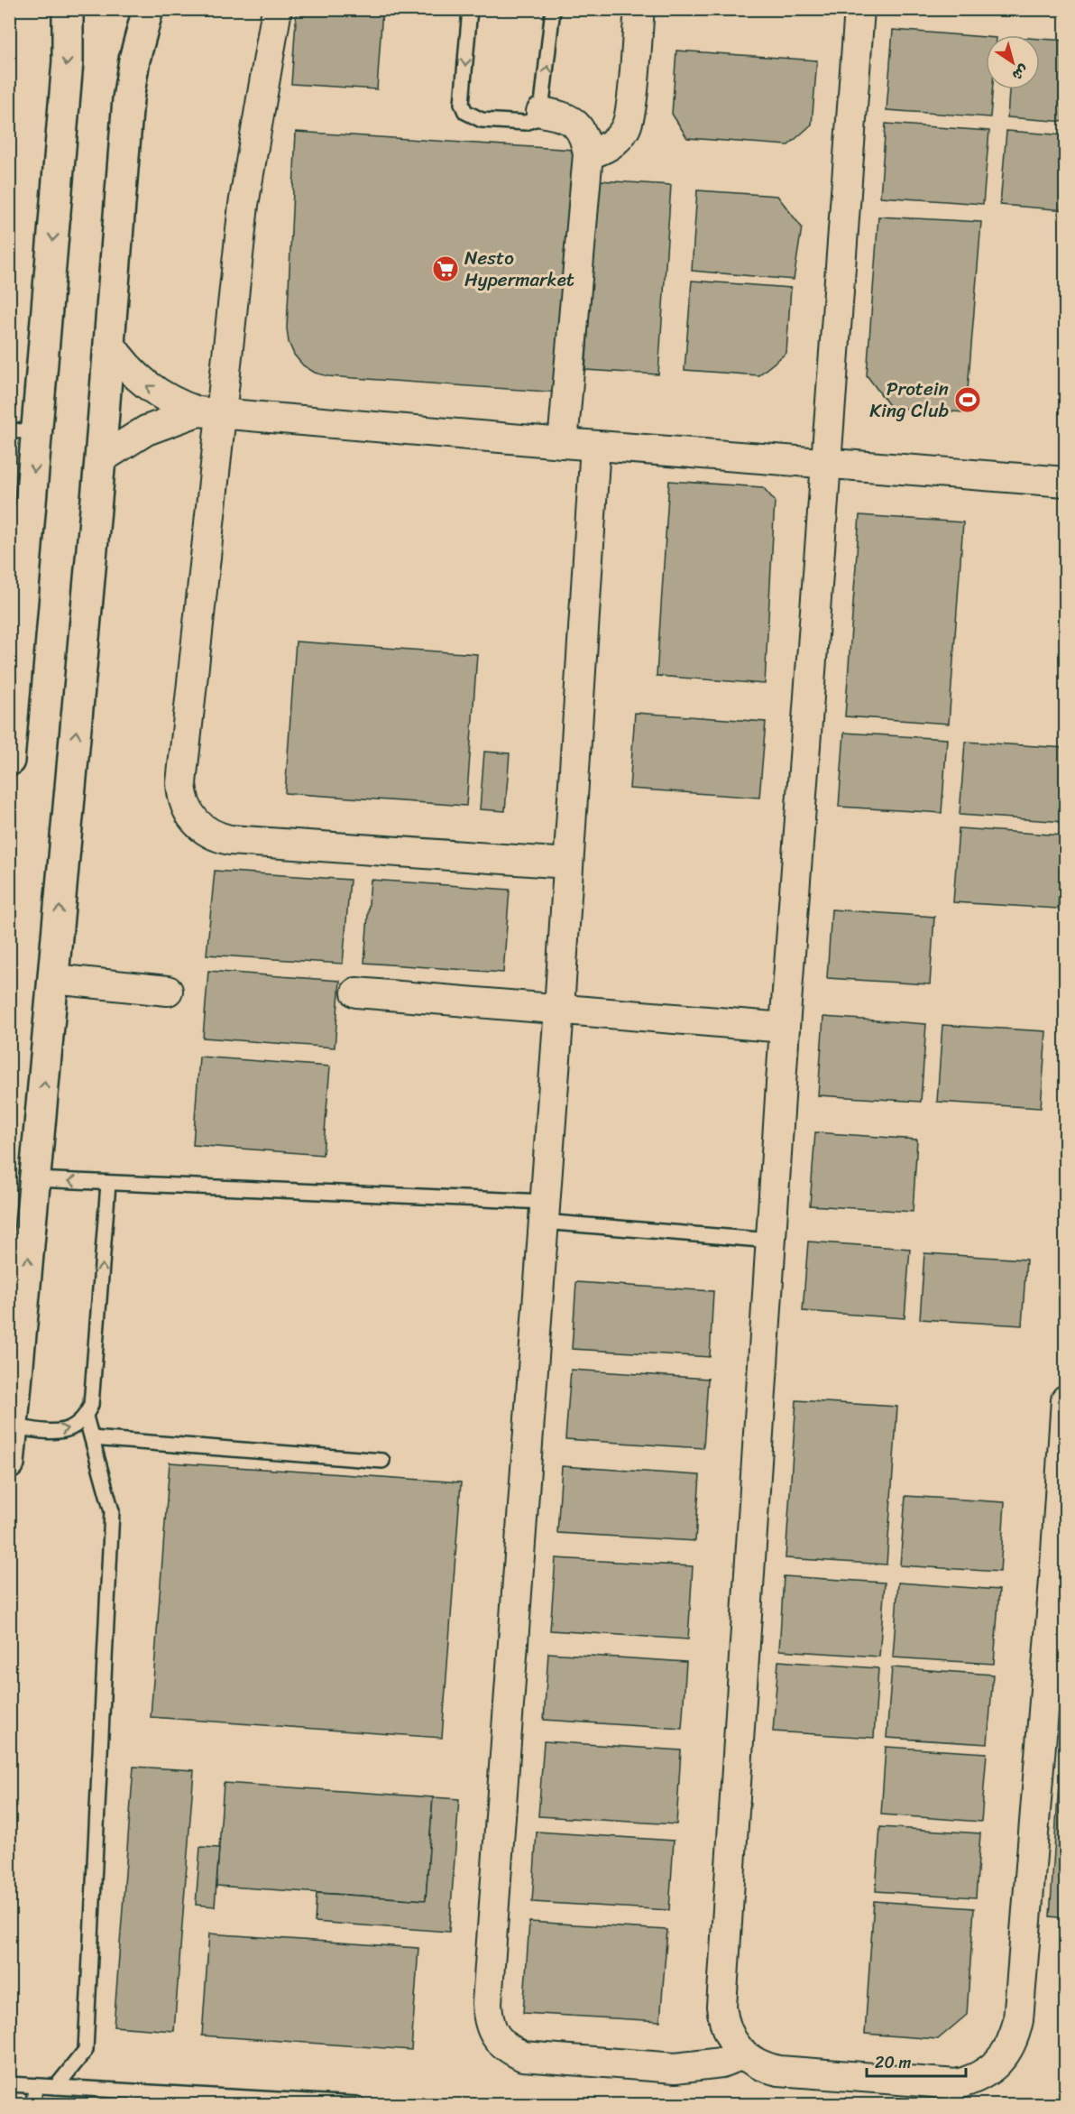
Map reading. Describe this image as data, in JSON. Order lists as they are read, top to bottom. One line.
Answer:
{"places":{"supermarket":["Nesto Hypermarket"],"sports":["Protein King Club"]},"scale_bar":"20 m","north":"bottom right"}
